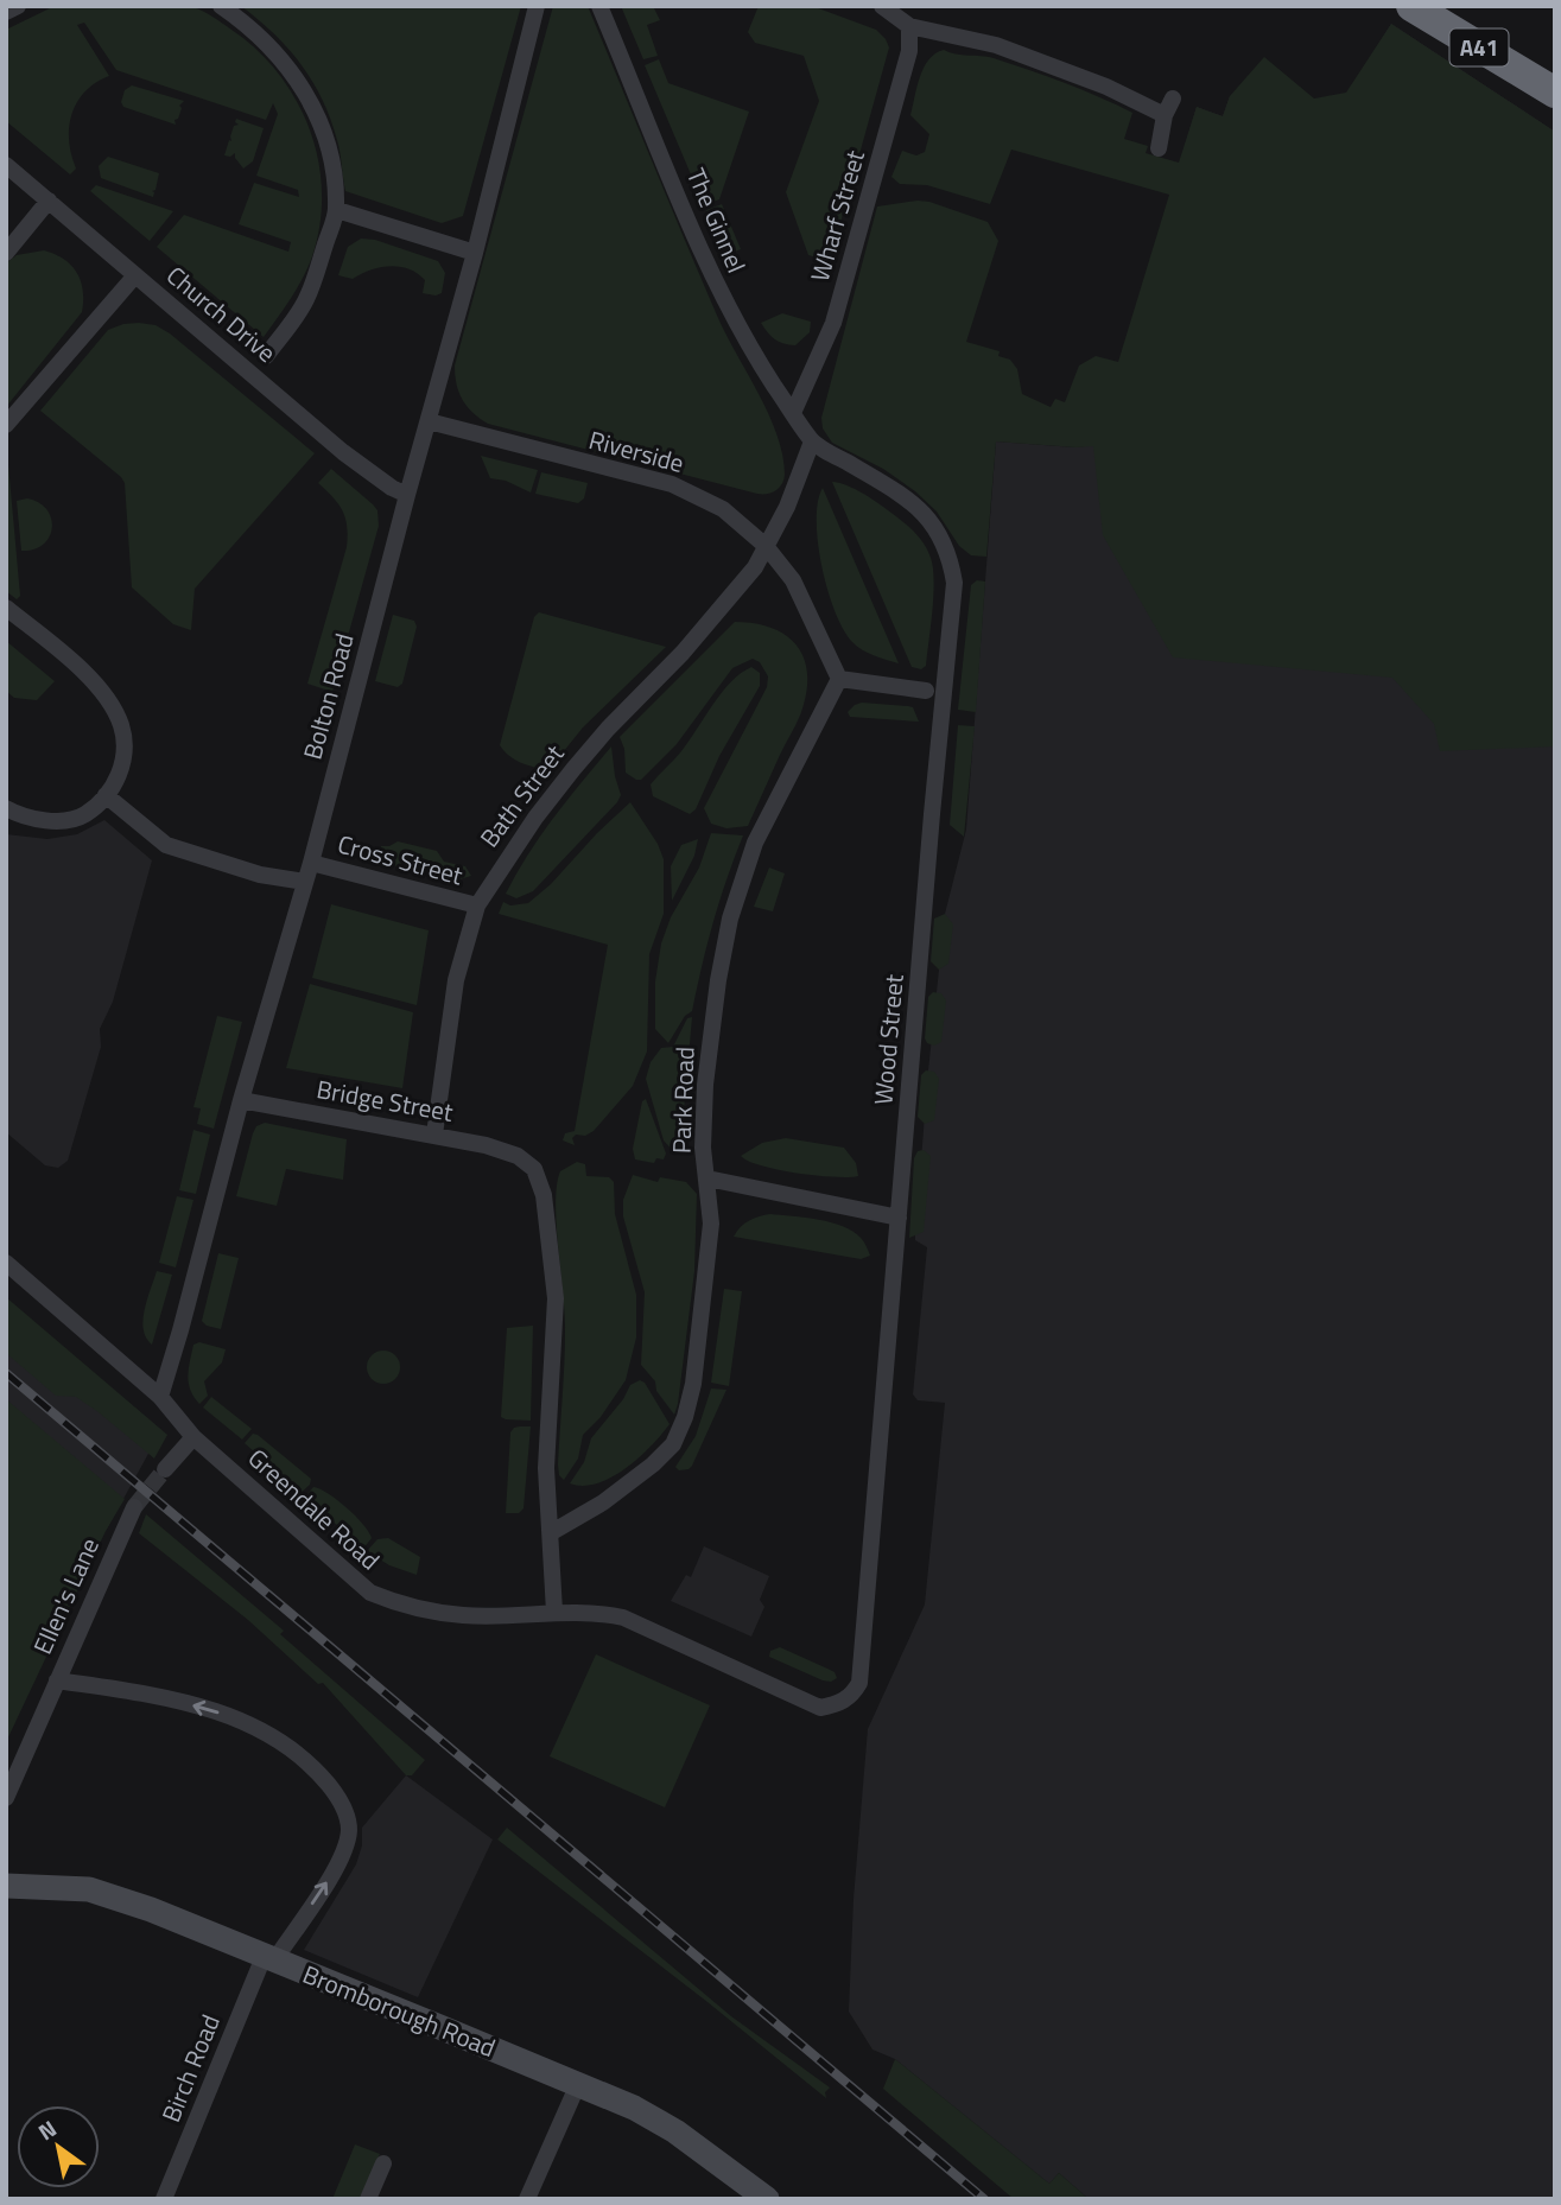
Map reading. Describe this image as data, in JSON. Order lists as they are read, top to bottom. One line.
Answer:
{"streets":{"highway":["A41"],"street":["Wharf Street","The Ginnel","Church Drive","Riverside","Bolton Road","Bath Street","Cross Street","Wood Street","Park Road","Bridge Street","Greendale Road","Ellen's Lane","Bromborough Road","Birch Road"]},"crossings":[["Wharf Street","The Ginnel"],["The Ginnel","Wood Street"],["Church Drive","Bolton Road"],["Riverside","Bolton Road"],["Riverside","Bath Street"],["Riverside","Park Road"],["Bolton Road","Cross Street"],["Bolton Road","Bridge Street"],["Bolton Road","Greendale Road"],["Bath Street","Cross Street"],["Bath Street","Bridge Street"],["Wood Street","Greendale Road"],["Park Road","Bridge Street"],["Ellen's Lane","Birch Road"],["Bromborough Road","Birch Road"]],"north":"top left"}
